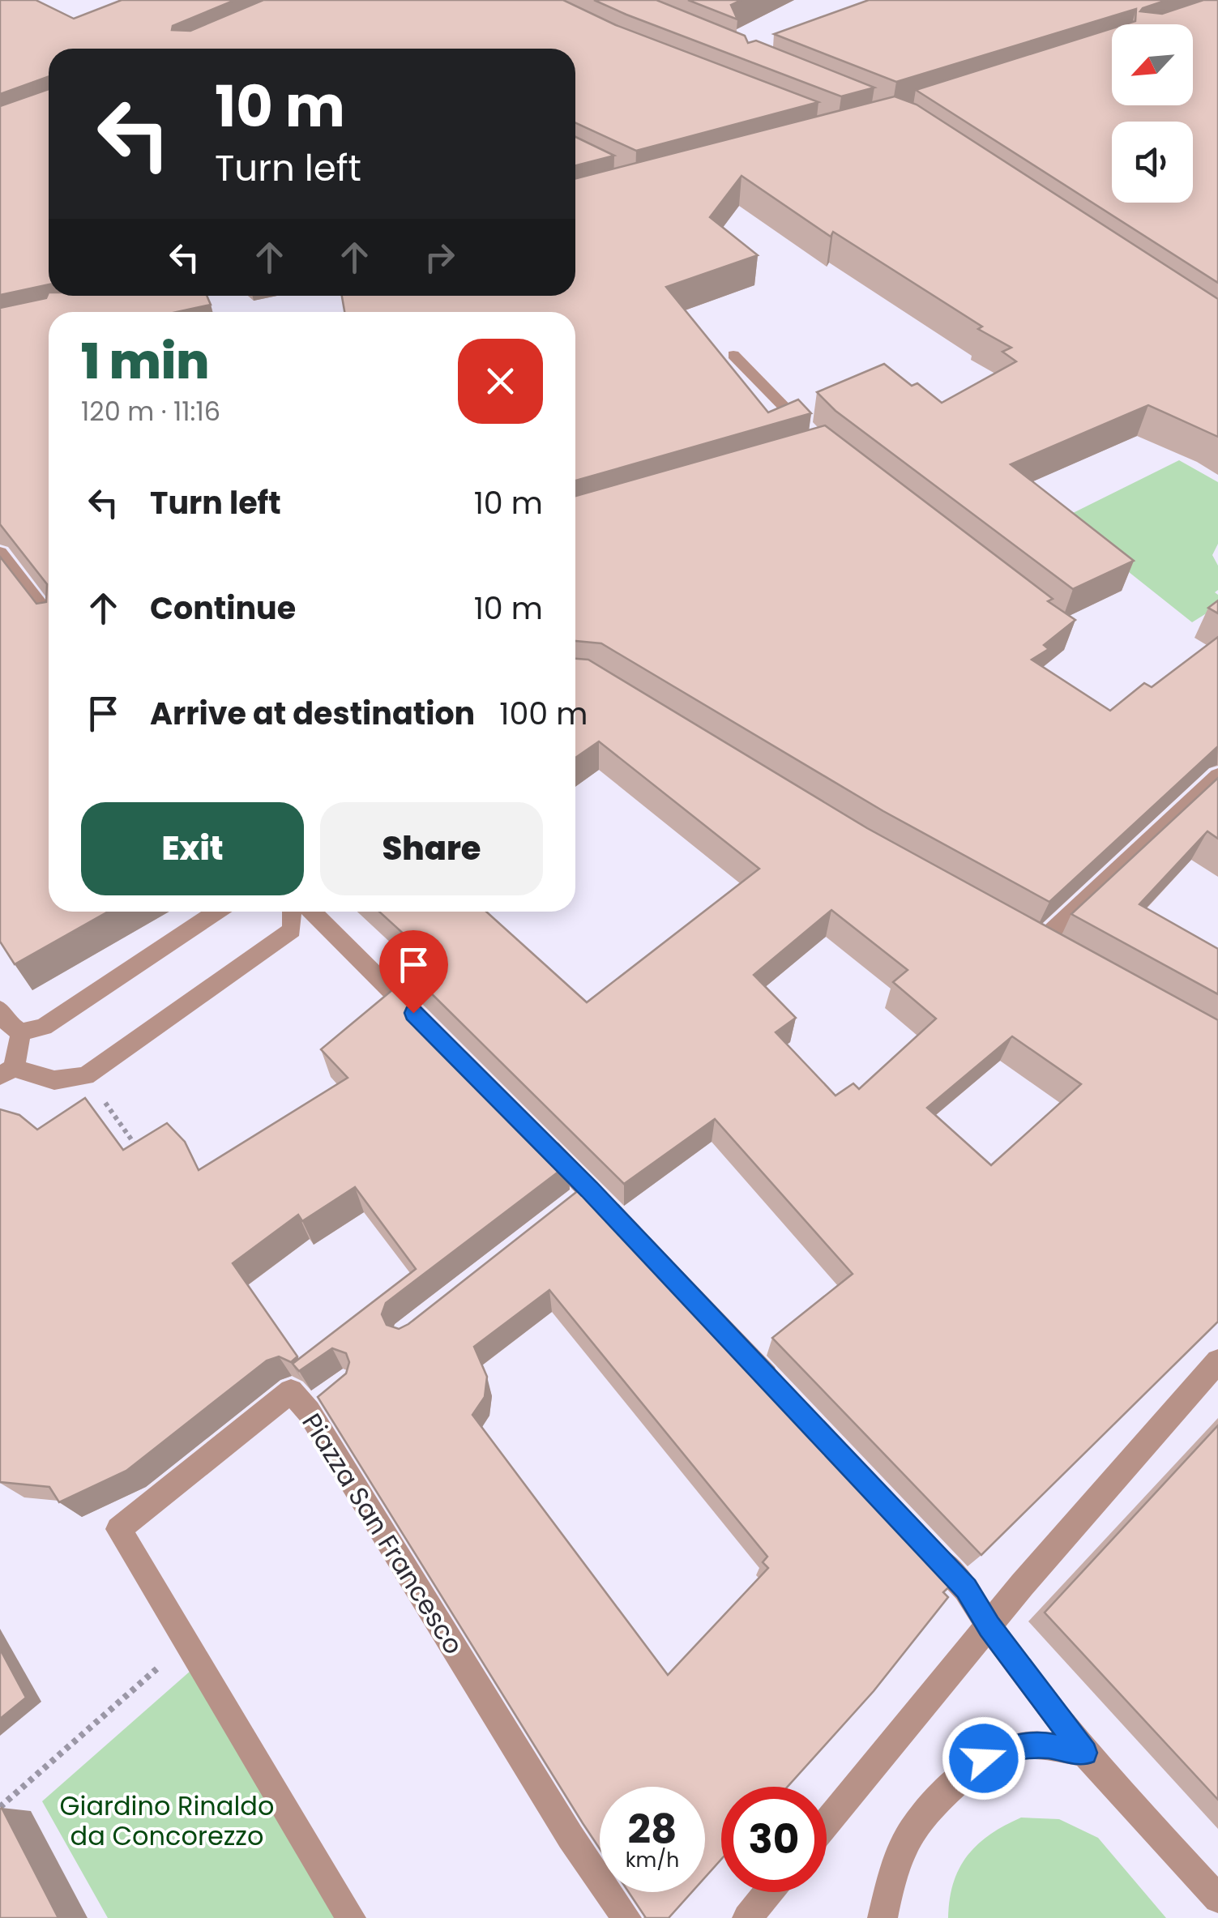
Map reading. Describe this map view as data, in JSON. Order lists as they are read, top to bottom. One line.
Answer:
{"streets":{"street":["Piazza San Francesco"]},"parks":["Giardino Rinaldo da Concorezzo"],"north":"bottom left","page":{"turn":["10 m","Turn left"],"heading":["1 min","120 m · 11:16"],"list":[{"name":"Turn left","value":"10 m"},{"name":"Continue","value":"10 m"},{"name":"Arrive at destination","value":"100 m"}],"buttons":["Exit","Share"],"speed":"28 km/h","limit":"30"}}
